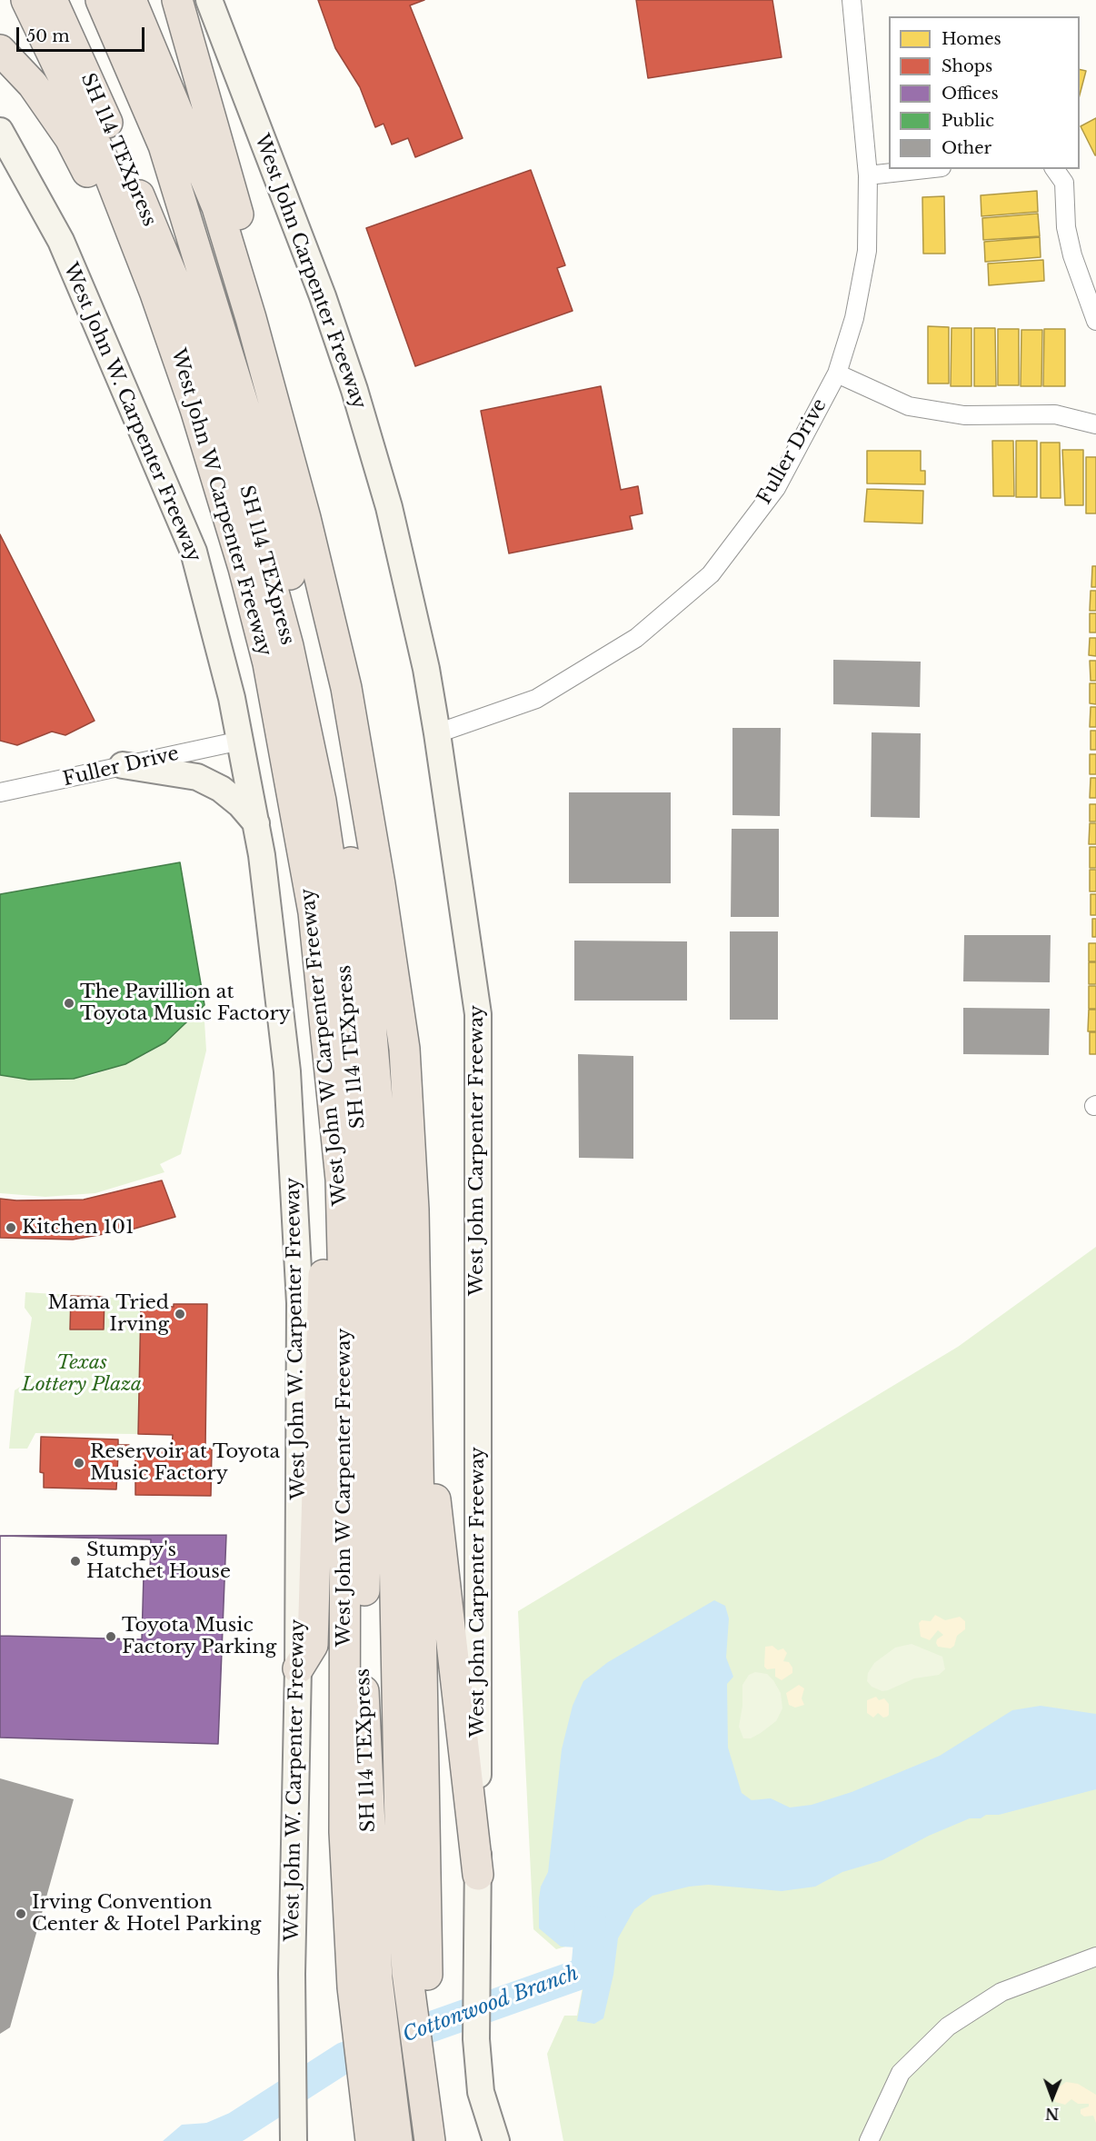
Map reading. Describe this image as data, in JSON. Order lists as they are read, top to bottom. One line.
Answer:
{"streets":{"highway":["SH 114 TEXpress","West John W Carpenter Freeway"],"main road":["West John Carpenter Freeway","West John W. Carpenter Freeway"],"street":["Fuller Drive"]},"crossings":[["SH 114 TEXpress","West John W Carpenter Freeway"],["West John Carpenter Freeway","Fuller Drive"],["West John W. Carpenter Freeway","Fuller Drive"]],"water":["Cottonwood Branch"],"parks":["Texas Lottery Plaza"],"places":["The Pavillion at Toyota Music Factory","Kitchen 101","Mama Tried Irving","Reservoir at Toyota Music Factory","Stumpy's Hatchet House","Toyota Music Factory Parking","Irving Convention Center & Hotel Parking"],"legend":["Homes","Shops","Offices","Public","Other"],"scale_bar":"50 m","north":"bottom"}
